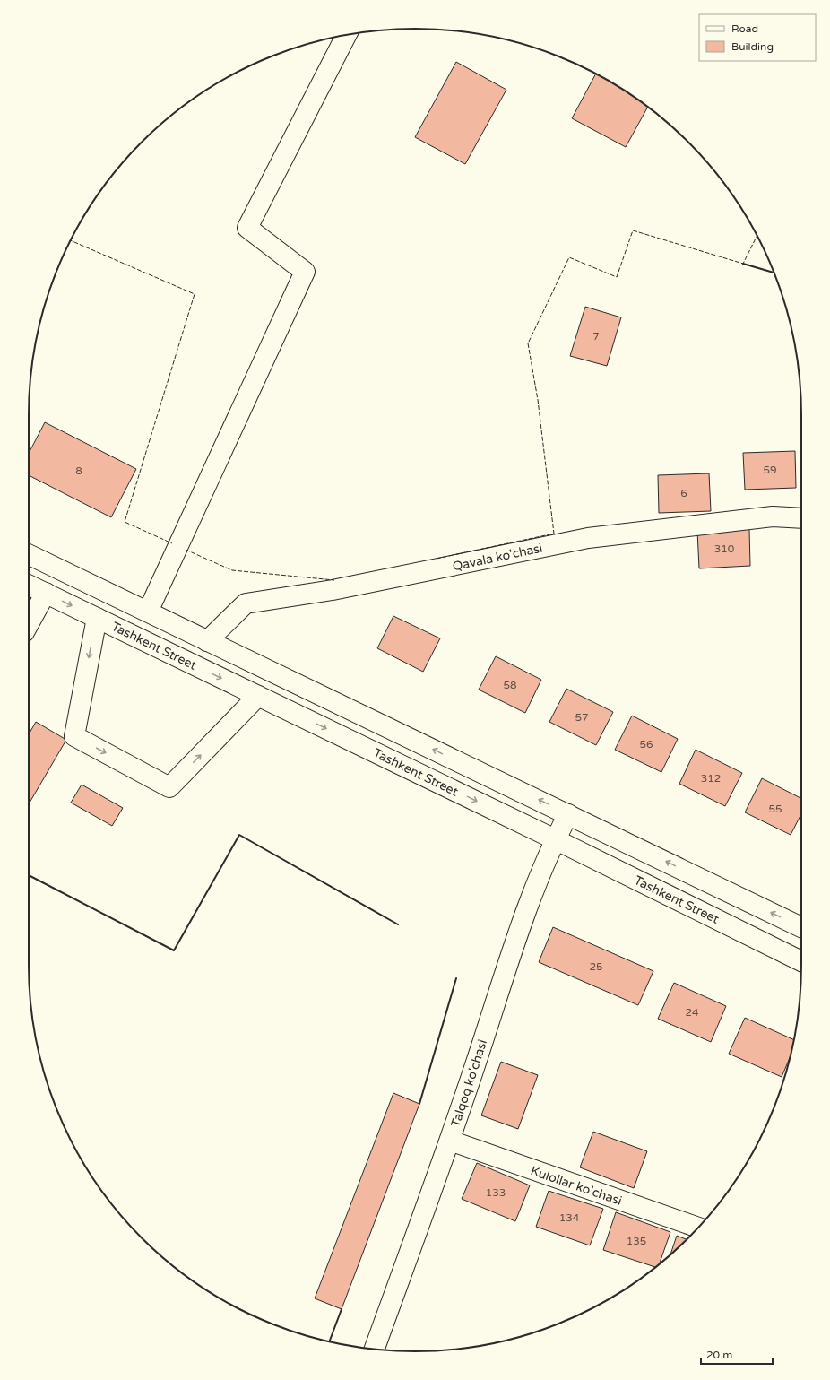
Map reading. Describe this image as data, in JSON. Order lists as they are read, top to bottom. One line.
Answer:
{"streets":{"main road":["Qavala ko'chasi","Tashkent Street","Talqoq ko'chasi","Kulollar ko'chasi"]},"crossings":[["Tashkent Street","Talqoq ko'chasi"],["Talqoq ko'chasi","Kulollar ko'chasi"]],"house_numbers":["7","59","8","6","310","58","57","56","312","55","25","24","133","134","135"],"legend":["Road","Building"],"scale_bar":"20 m"}
